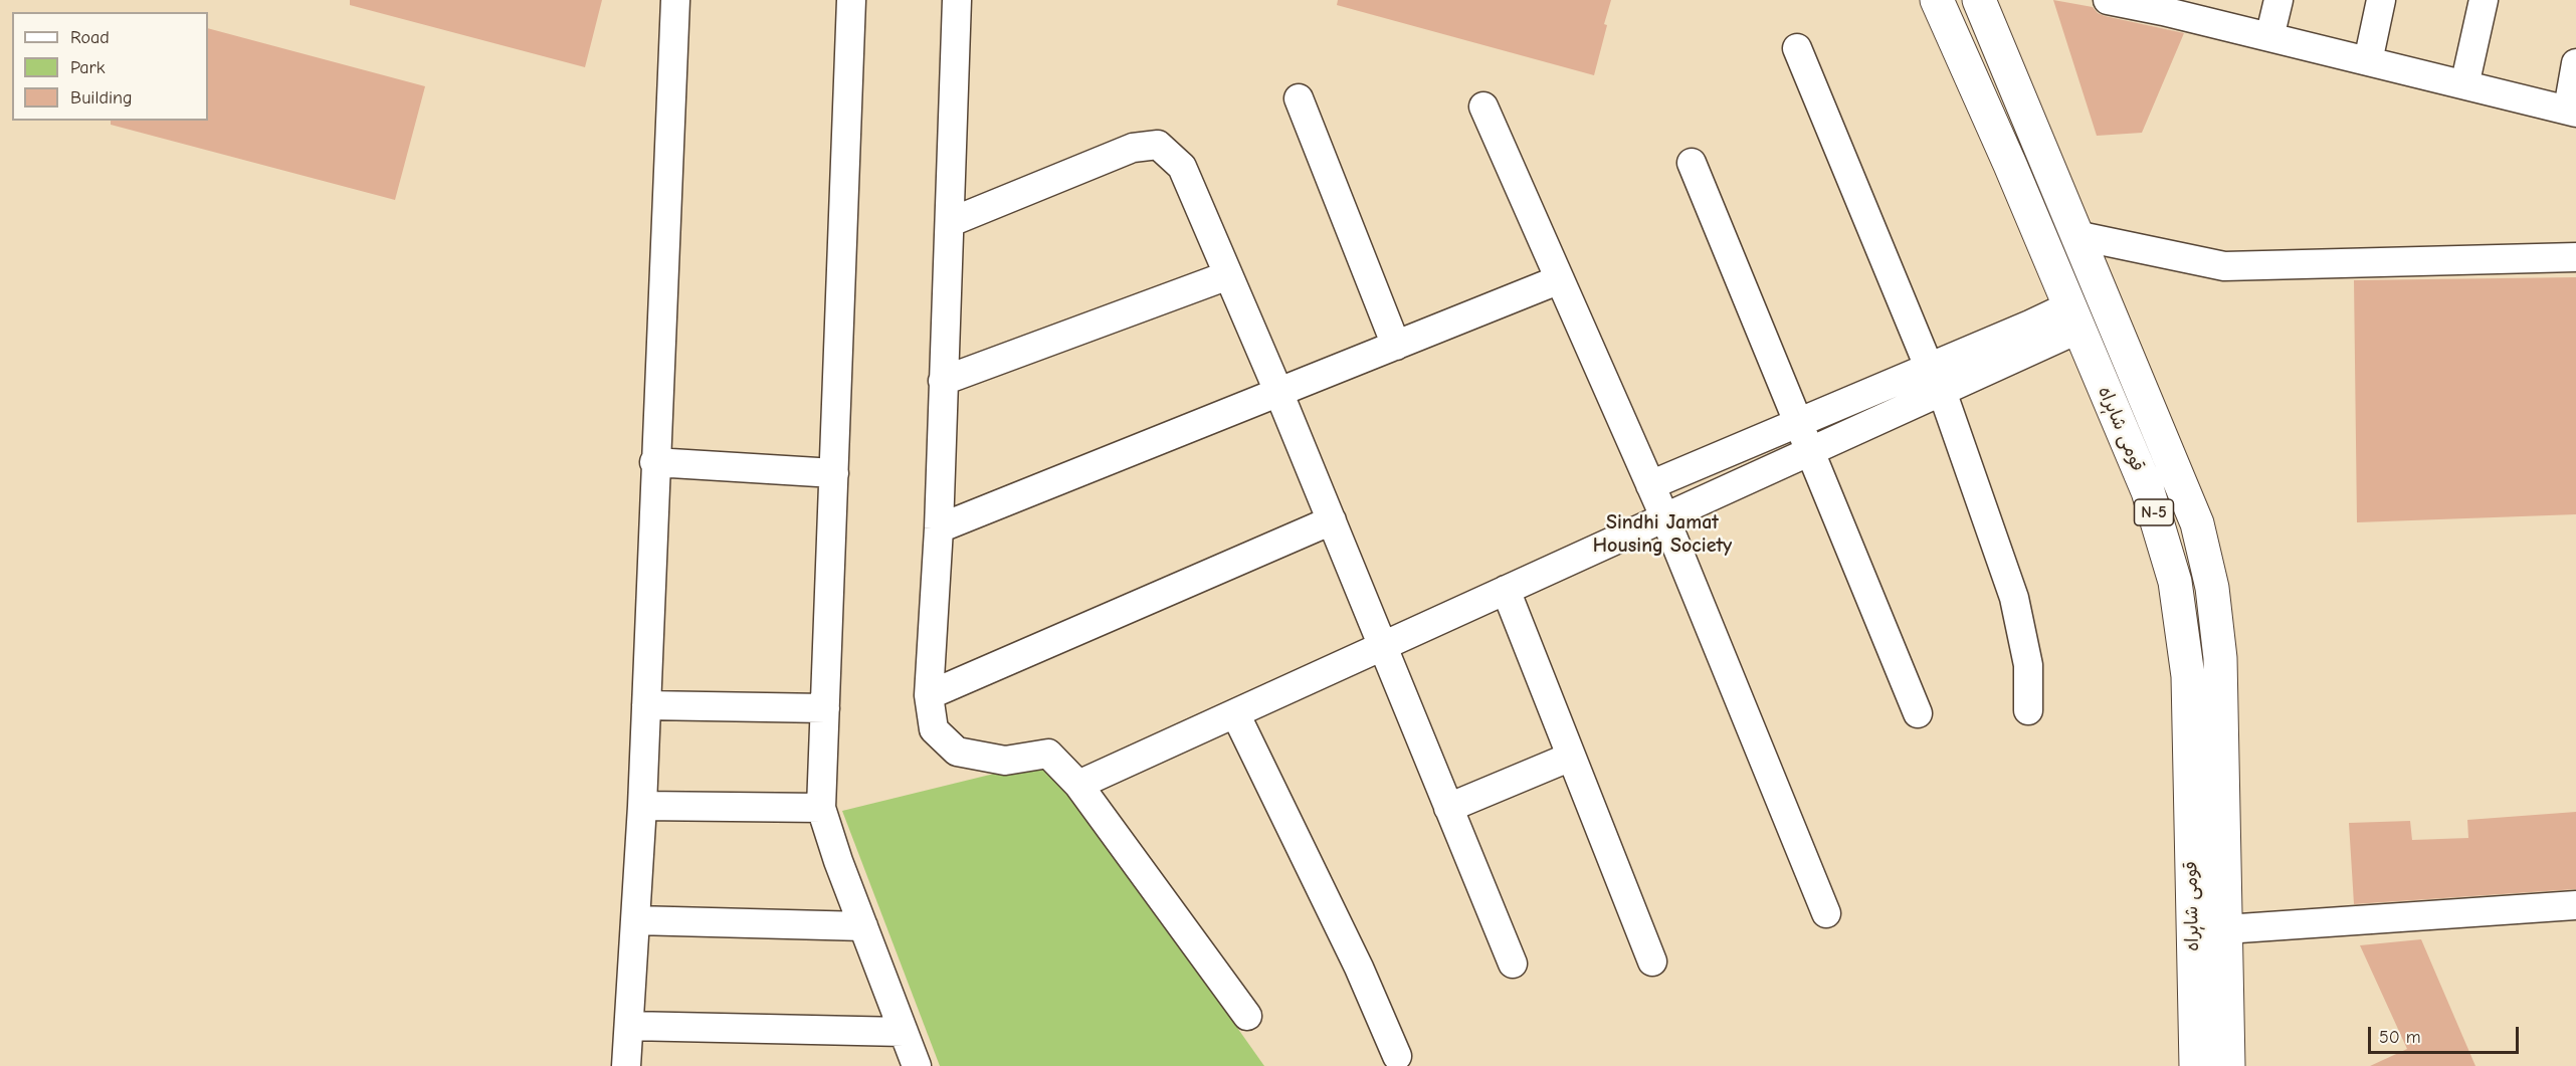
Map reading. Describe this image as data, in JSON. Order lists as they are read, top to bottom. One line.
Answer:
{"streets":{"highway":["قومی شاہراہ","N-5"]},"districts":["Sindhi Jamat Housing Society"],"legend":["Road","Park","Building"],"scale_bar":"50 m"}
